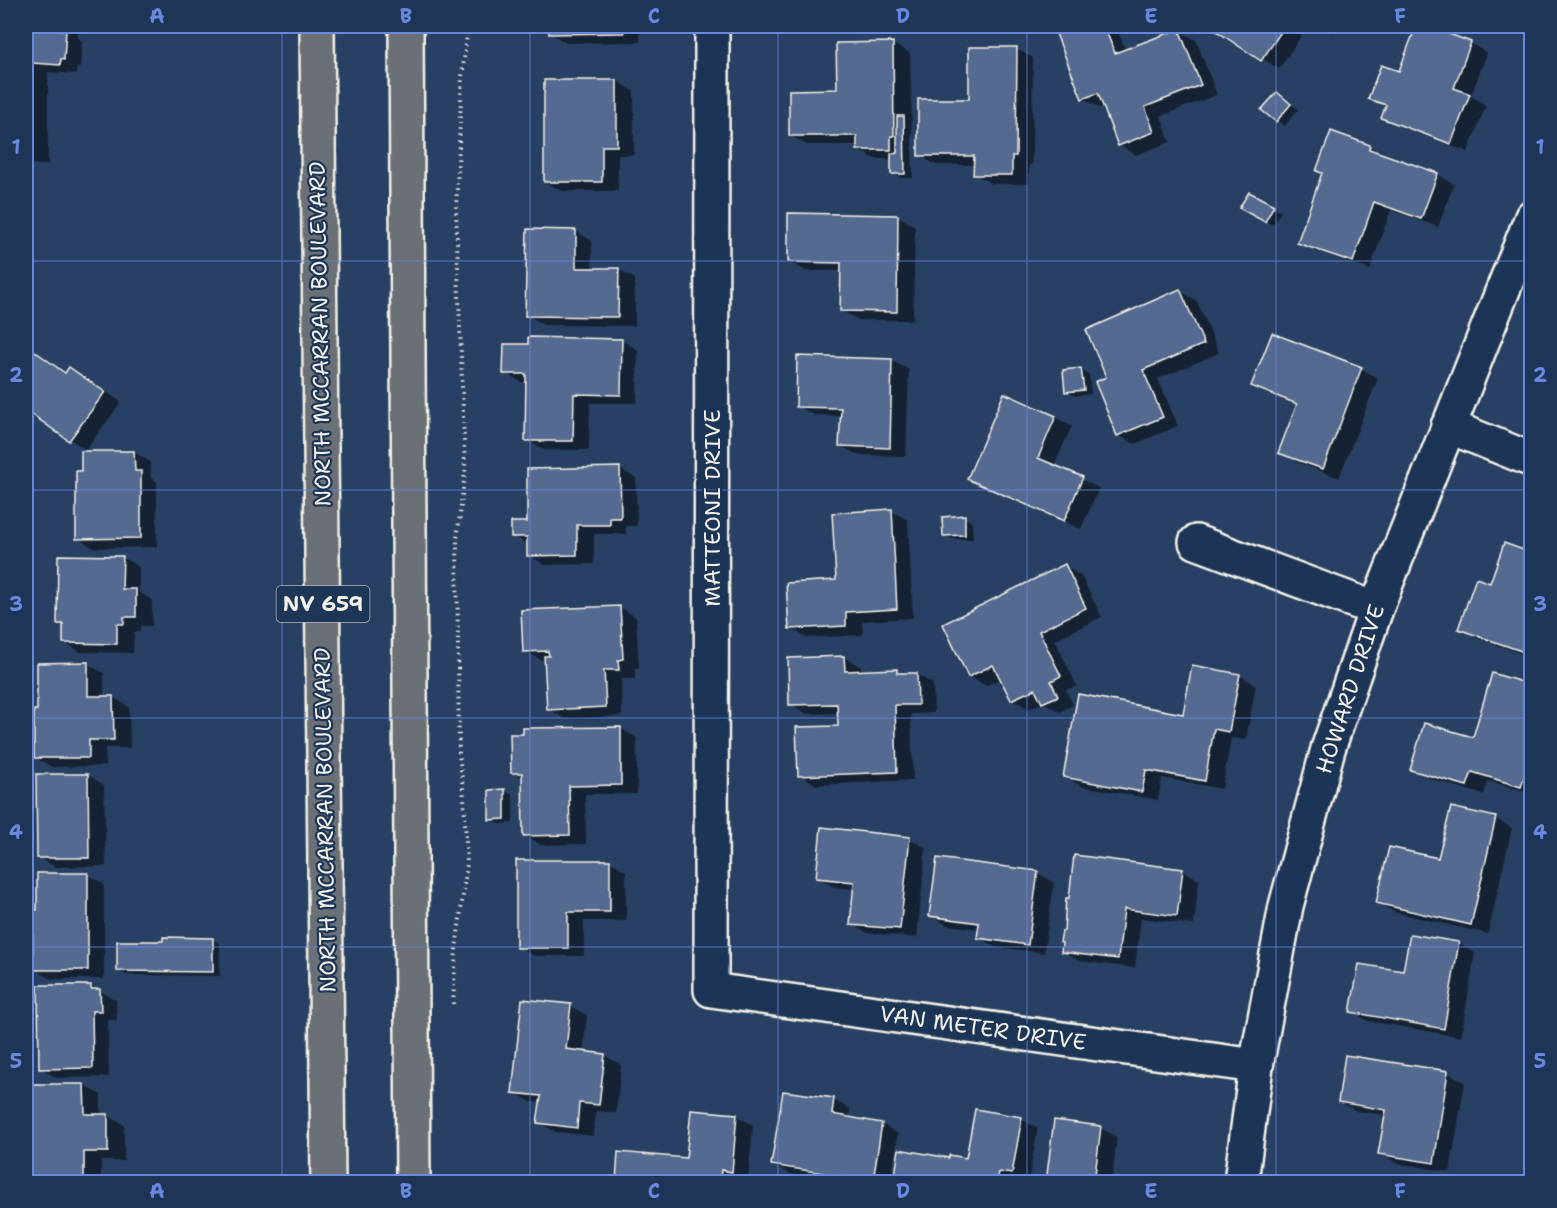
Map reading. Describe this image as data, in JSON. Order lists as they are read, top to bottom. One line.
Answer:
{"streets":{"main road":["NORTH MCCARRAN BOULEVARD","NV 659"],"street":["MATTEONI DRIVE","HOWARD DRIVE","VAN METER DRIVE"]},"crossings":[["MATTEONI DRIVE","VAN METER DRIVE"],["HOWARD DRIVE","VAN METER DRIVE"]],"grid":{"columns":["A","B","C","D","E","F"],"rows":["1","2","3","4","5"]}}
